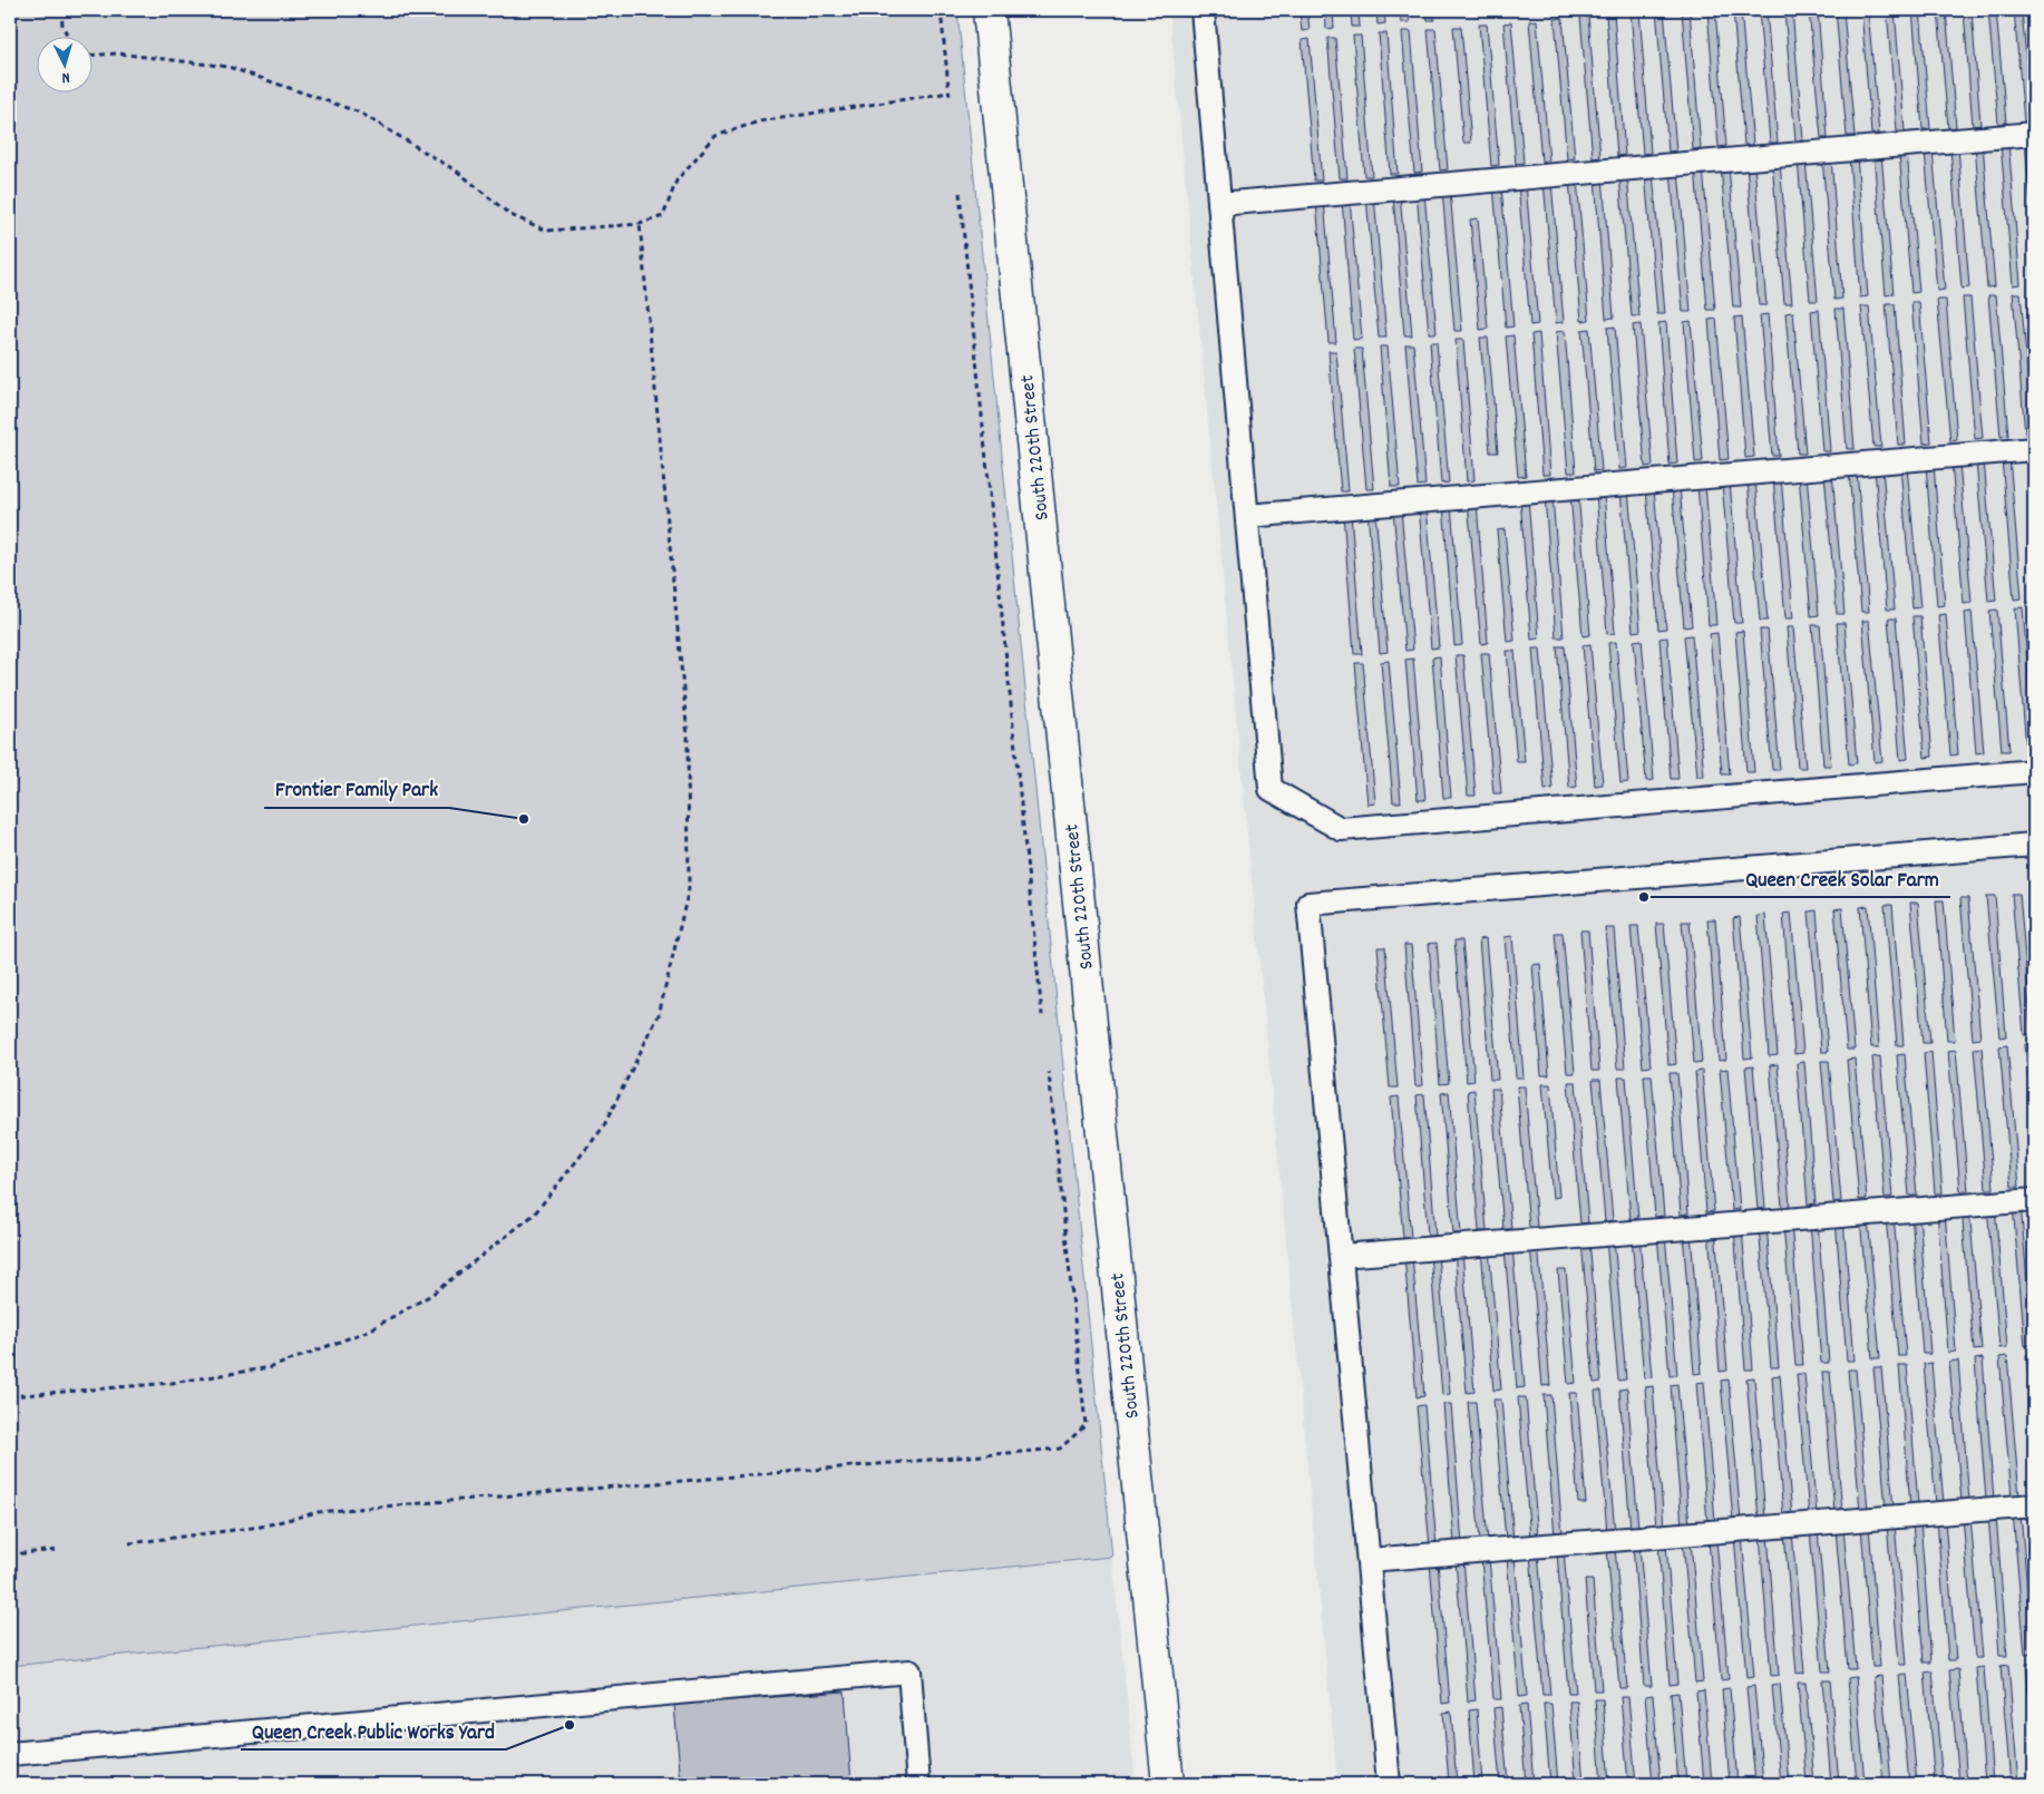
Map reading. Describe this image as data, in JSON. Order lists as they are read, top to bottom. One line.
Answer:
{"streets":{"street":["South 220th Street"]},"places":["Frontier Family Park","Queen Creek Solar Farm","Queen Creek Public Works Yard"],"north":"bottom"}
